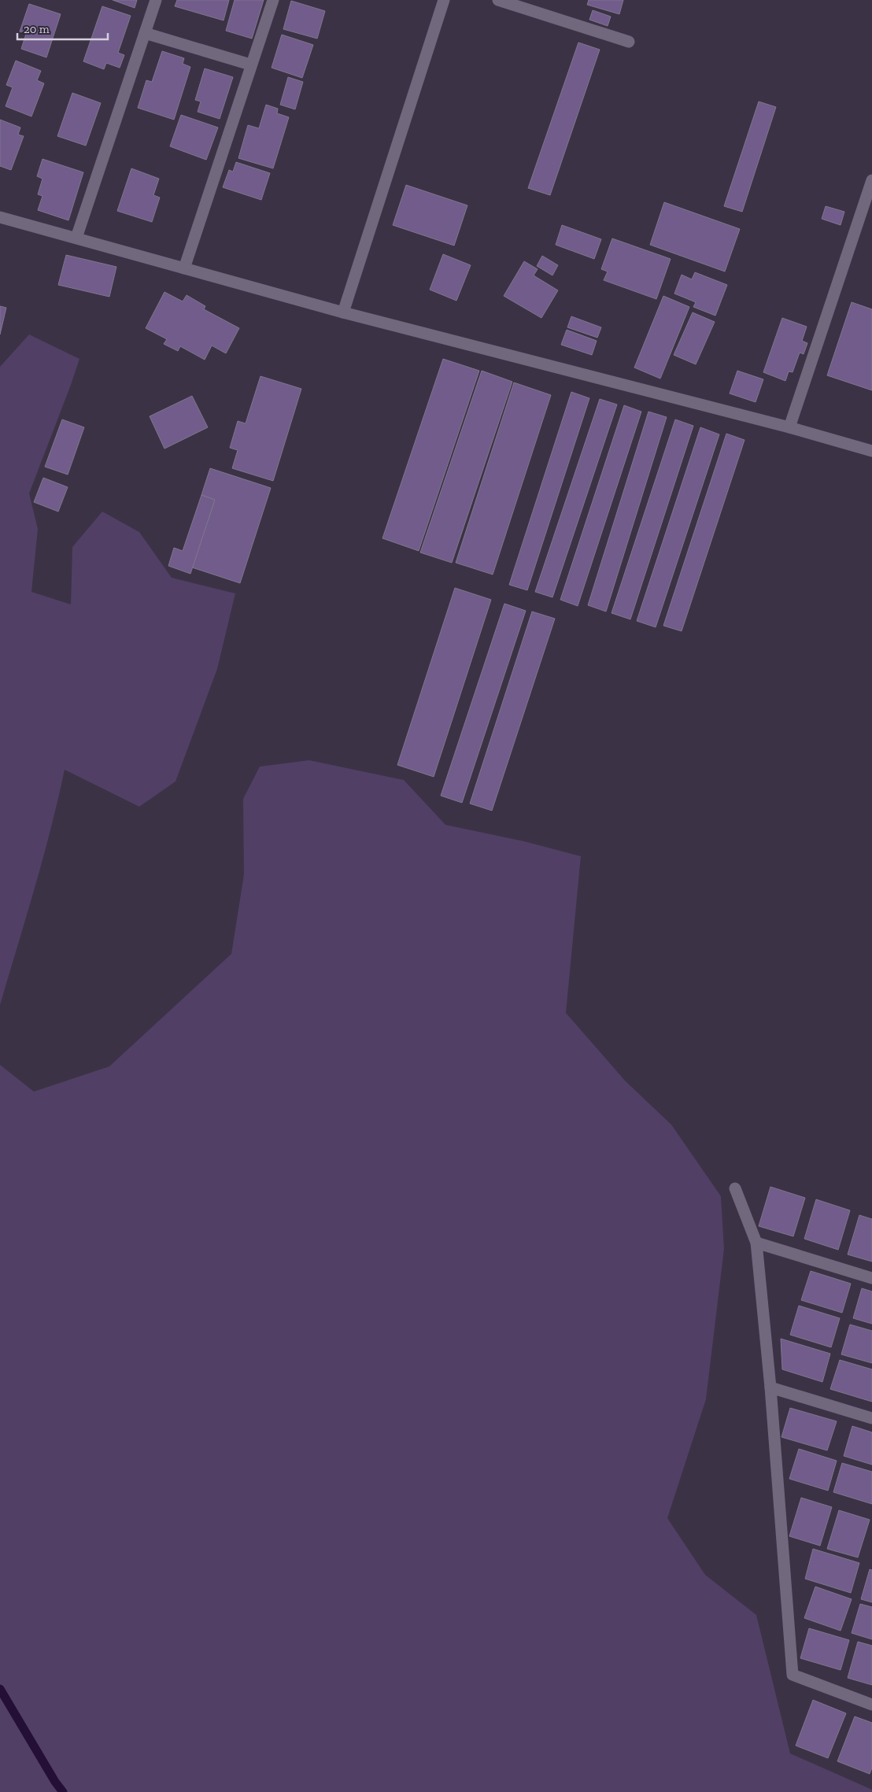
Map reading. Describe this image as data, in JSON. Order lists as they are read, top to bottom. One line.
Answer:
{"scale_bar":"20 m"}
